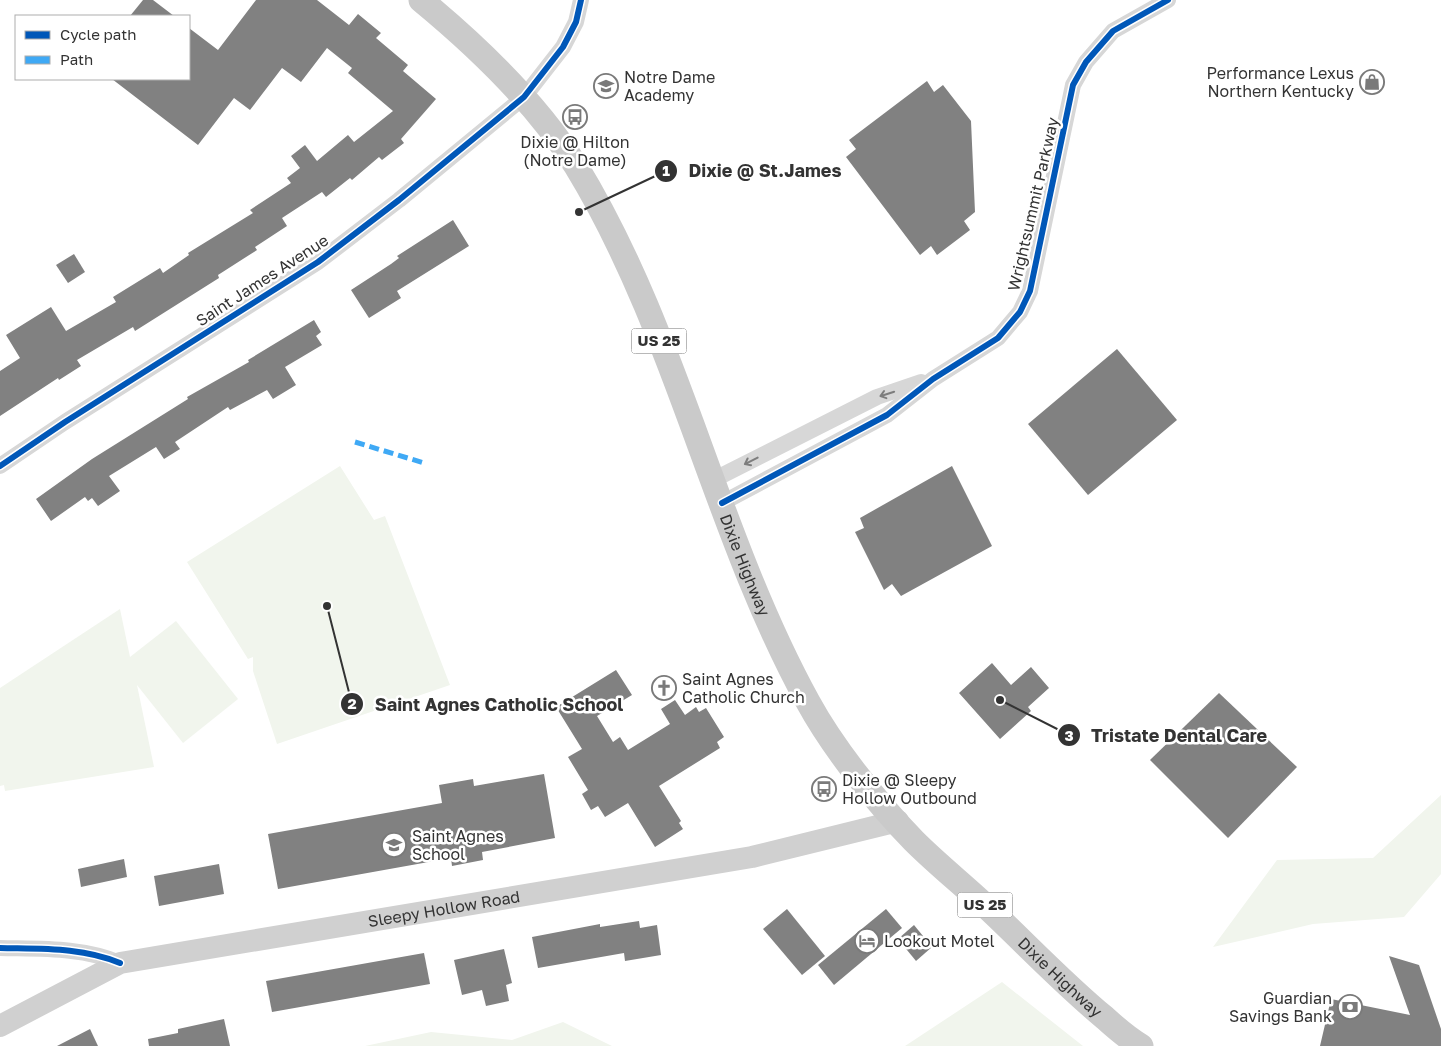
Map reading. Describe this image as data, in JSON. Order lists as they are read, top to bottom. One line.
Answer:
{"streets":{"main road":["US 25","Dixie Highway","Sleepy Hollow Road"],"street":["Wrightsummit Parkway","Saint James Avenue"]},"crossings":[["Wrightsummit Parkway","Dixie Highway"],["Saint James Avenue","Dixie Highway"],["Dixie Highway","Sleepy Hollow Road"]],"places":{"shop":["Performance Lexus Northern Kentucky"],"school or university":["Notre Dame Academy","Saint Agnes School"],"bus stop":["Dixie @ Hilton (Notre Dame)","Dixie @ Sleepy Hollow Outbound"],"other":["Dixie @ St.James","Saint Agnes Catholic School","Tristate Dental Care"],"church":["Saint Agnes Catholic Church"],"hotel":["Lookout Motel"],"bank":["Guardian Savings Bank"]},"legend":["Cycle path","Path"]}
